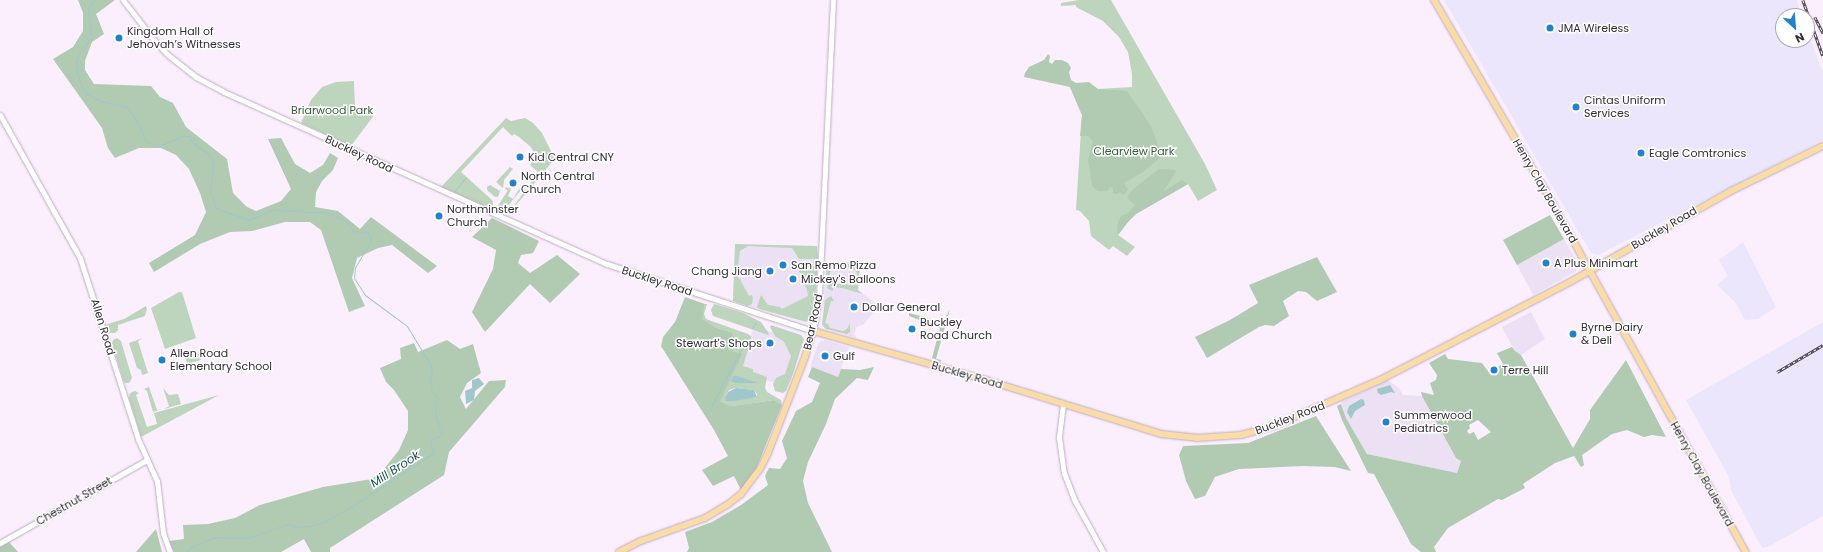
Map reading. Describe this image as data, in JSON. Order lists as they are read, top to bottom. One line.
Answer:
{"streets":{"main road":["Buckley Road","Henry Clay Boulevard","Bear Road"],"street":["Allen Road","Chestnut Street"]},"crossings":[["Buckley Road","Henry Clay Boulevard"],["Buckley Road","Bear Road"],["Allen Road","Chestnut Street"]],"water":["Mill Brook"],"parks":["Briarwood Park","Clearview Park"],"places":["JMA Wireless","Kingdom Hall of Jehovah’s Witnesses","Cintas Uniform Services","Eagle Comtronics","Kid Central CNY","North Central Church","Northminster Church","A Plus Minimart","San Remo Pizza","Chang Jiang","Mickey's Balloons","Dollar General","Buckley Road Church","Byrne Dairy & Deli","Stewart's Shops","Gulf","Allen Road Elementary School","Terre Hill","Summerwood Pediatrics"],"north":"bottom right"}
